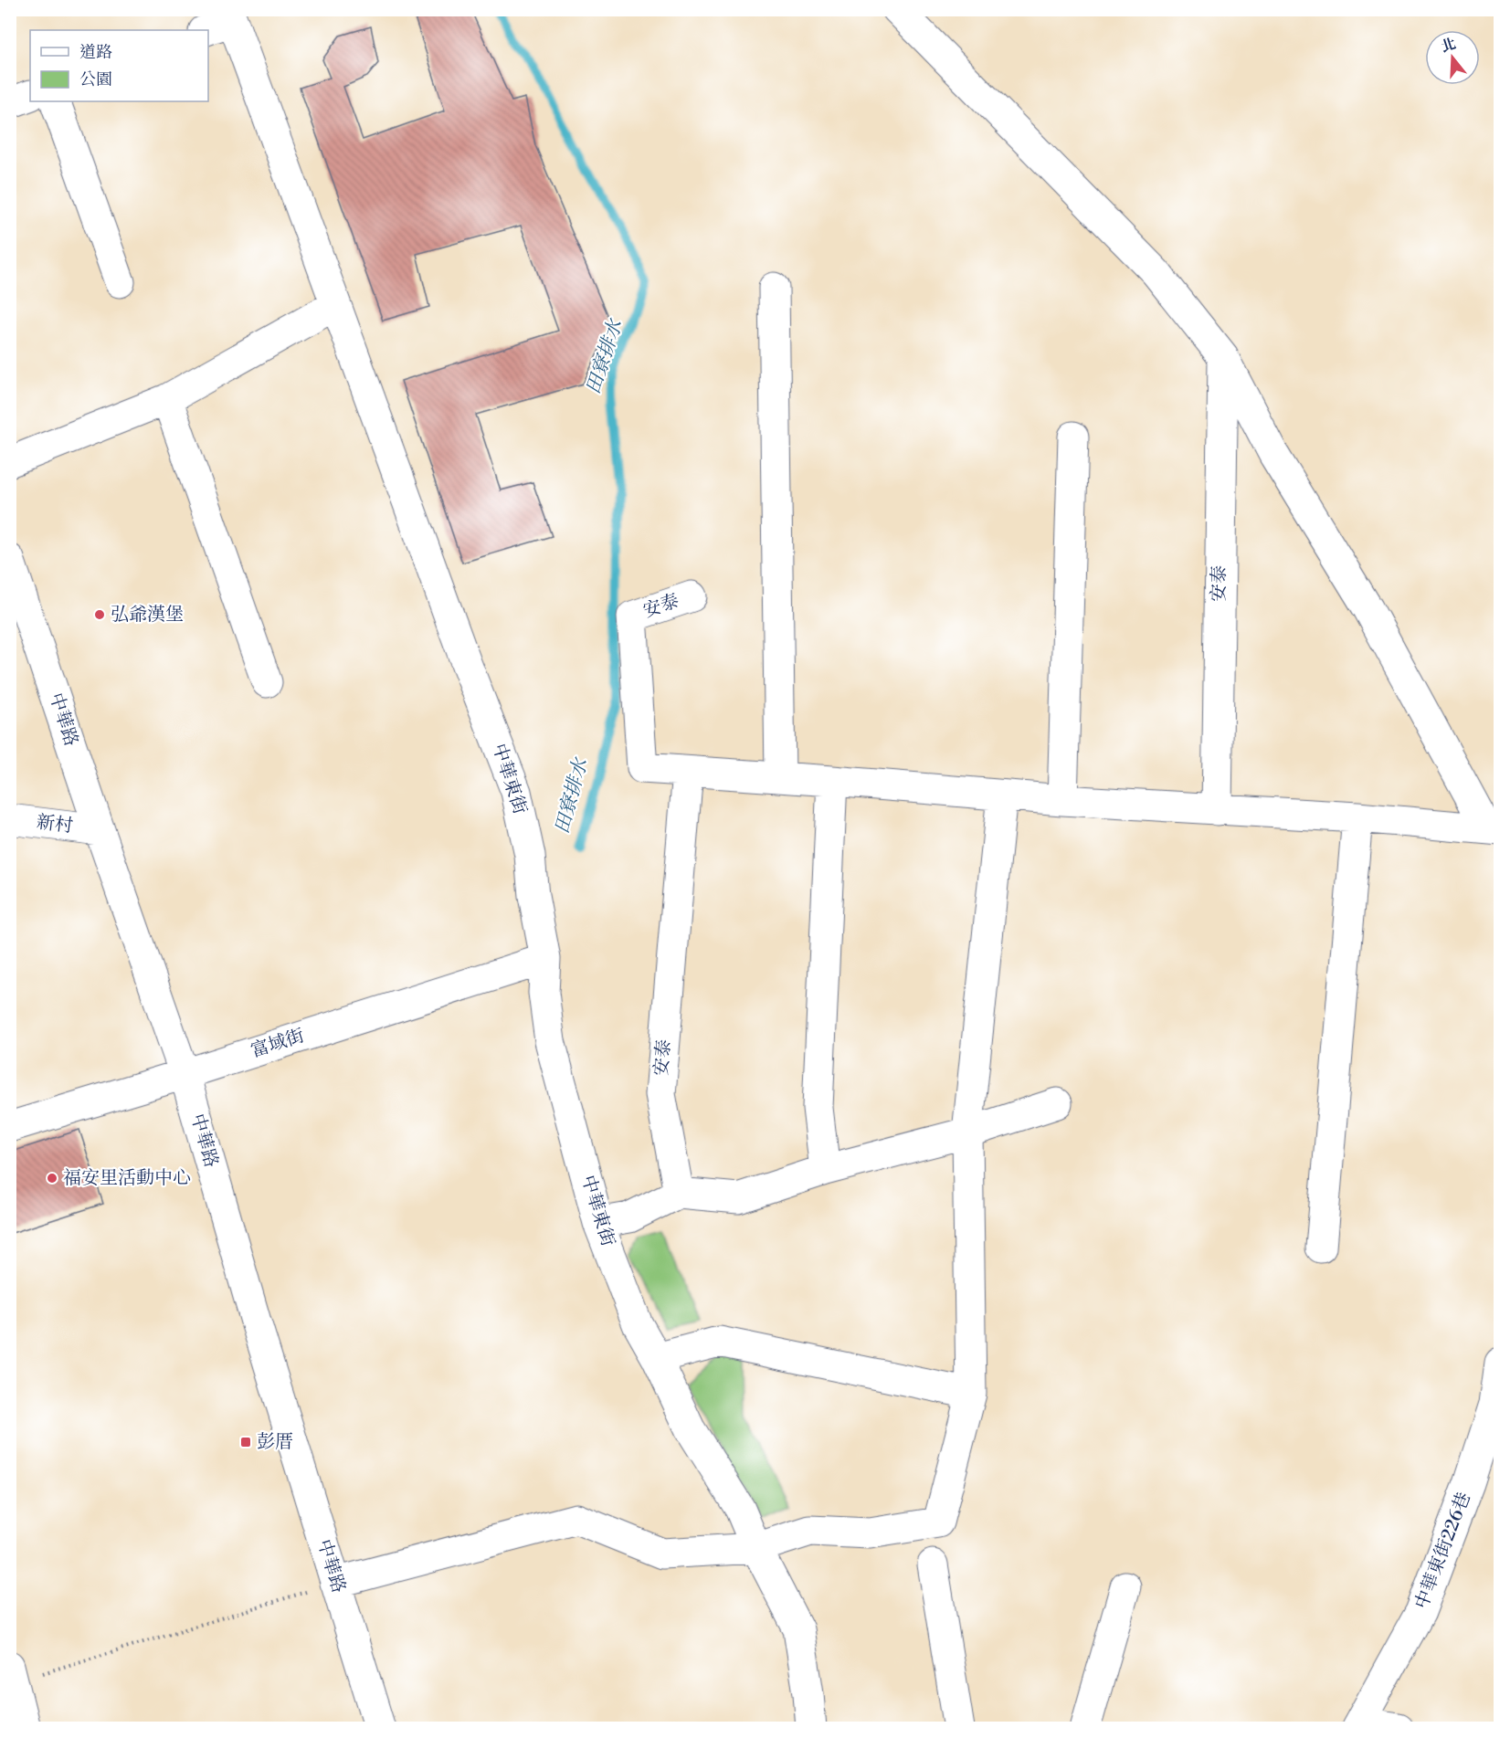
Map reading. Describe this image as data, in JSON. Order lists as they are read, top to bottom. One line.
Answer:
{"streets":{"street":["安泰","中華路","中華東街","新村","富域街","中華東街226巷"]},"crossings":[["中華路","新村"],["中華路","富域街"],["中華東街","富域街"]],"water":["田寮排水"],"places":{"other":["弘爺漢堡","福安里活動中心"],"transit":["彭厝"]},"legend":["道路","公園"],"north":"top"}
